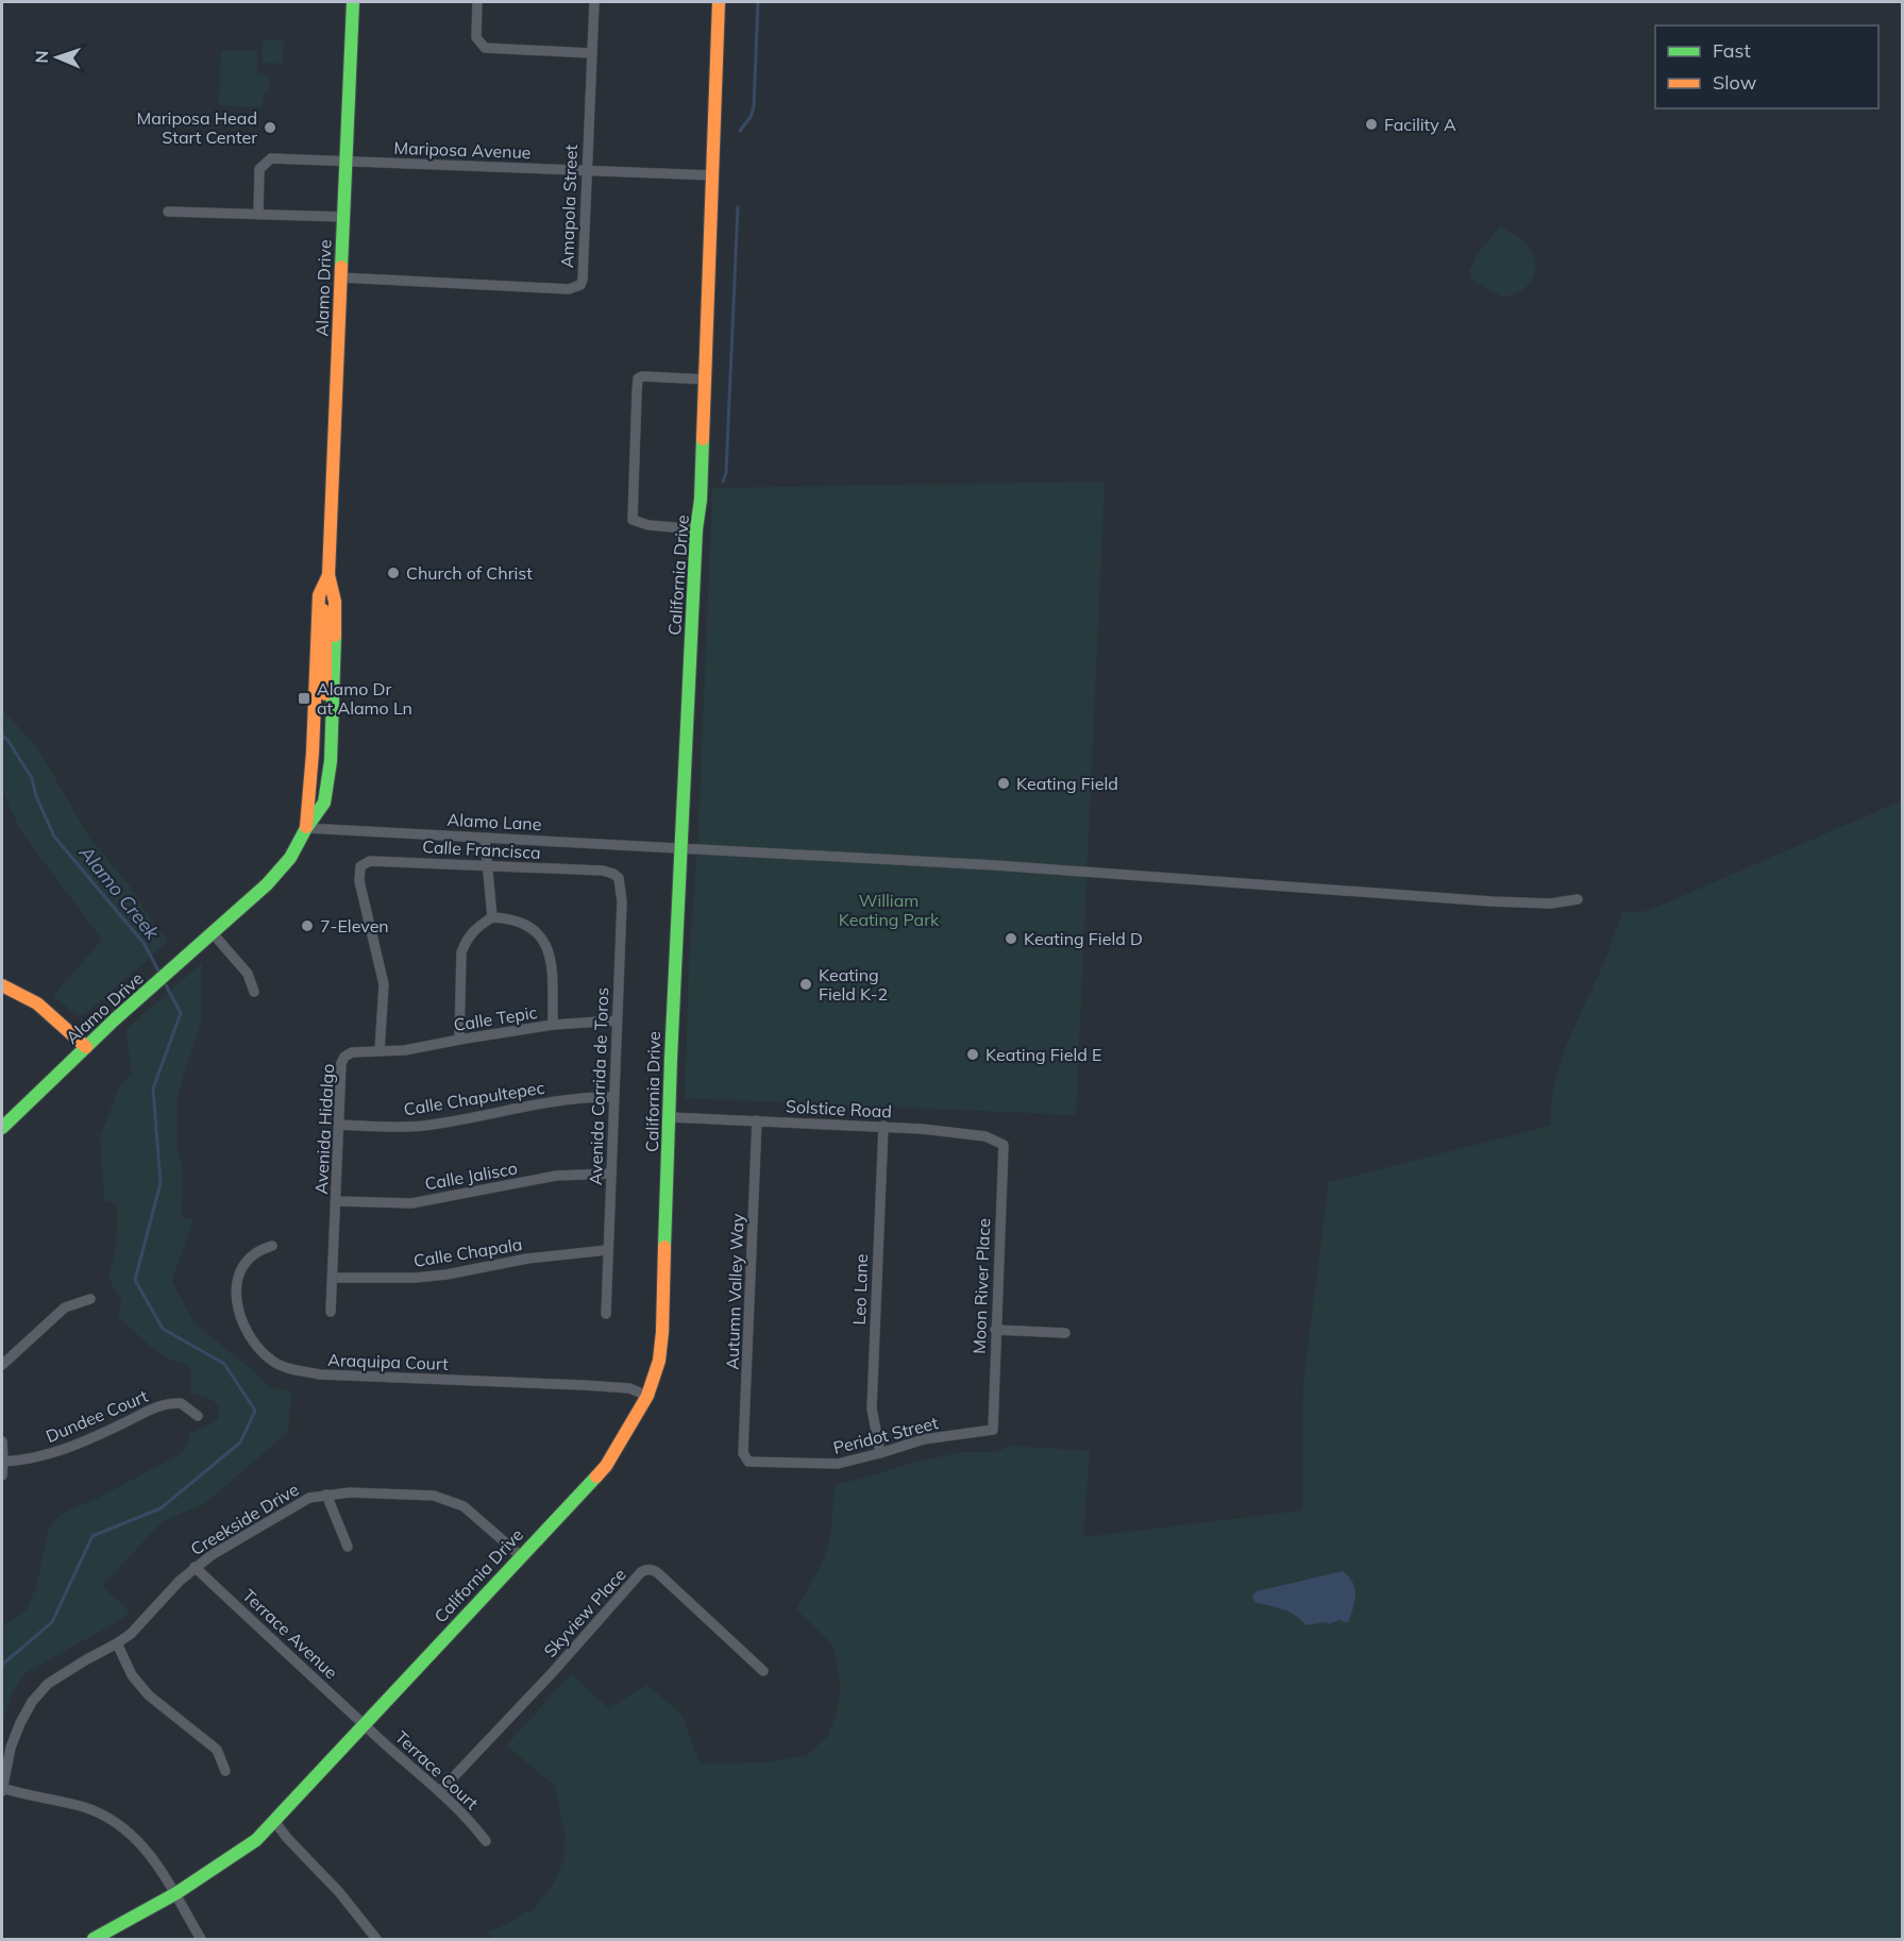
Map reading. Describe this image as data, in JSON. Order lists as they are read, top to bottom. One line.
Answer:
{"streets":{"street":["Mariposa Avenue","Amapola Street","Alamo Drive","California Drive","Alamo Lane","Calle Francisca","Calle Tepic","Avenida Corrida de Toros","Calle Chapultepec","Solstice Road","Avenida Hidalgo","Calle Jalisco","Calle Chapala","Moon River Place","Leo Lane","Autumn Valley Way","Araquipa Court","Dundee Court","Peridot Street","Creekside Drive","Skyview Place","Terrace Avenue","Terrace Court"]},"crossings":[["Mariposa Avenue","Amapola Street"],["Mariposa Avenue","Alamo Drive"],["Mariposa Avenue","California Drive"],["Amapola Street","Alamo Drive"],["Alamo Drive","Alamo Lane"],["California Drive","Alamo Lane"],["California Drive","Solstice Road"],["California Drive","Araquipa Court"],["California Drive","Creekside Drive"],["California Drive","Terrace Avenue"],["California Drive","Terrace Court"],["Calle Francisca","Calle Tepic"],["Calle Francisca","Avenida Corrida de Toros"],["Calle Francisca","Avenida Hidalgo"],["Calle Tepic","Avenida Corrida de Toros"],["Calle Tepic","Avenida Hidalgo"],["Avenida Corrida de Toros","Calle Chapultepec"],["Avenida Corrida de Toros","Calle Jalisco"],["Avenida Corrida de Toros","Calle Chapala"],["Calle Chapultepec","Avenida Hidalgo"],["Solstice Road","Moon River Place"],["Solstice Road","Leo Lane"],["Solstice Road","Autumn Valley Way"],["Avenida Hidalgo","Calle Jalisco"],["Avenida Hidalgo","Calle Chapala"],["Moon River Place","Peridot Street"],["Leo Lane","Peridot Street"],["Autumn Valley Way","Peridot Street"],["Creekside Drive","Terrace Avenue"],["Skyview Place","Terrace Court"],["Terrace Avenue","Terrace Court"]],"water":["Alamo Creek"],"parks":["William Keating Park"],"places":{"other":["Facility A","Mariposa Head Start Center","Church of Christ","Keating Field","7-Eleven","Keating Field D","Keating Field K-2","Keating Field E"],"transit":["Alamo Dr at Alamo Ln"]},"legend":["Fast","Slow"],"north":"left"}
